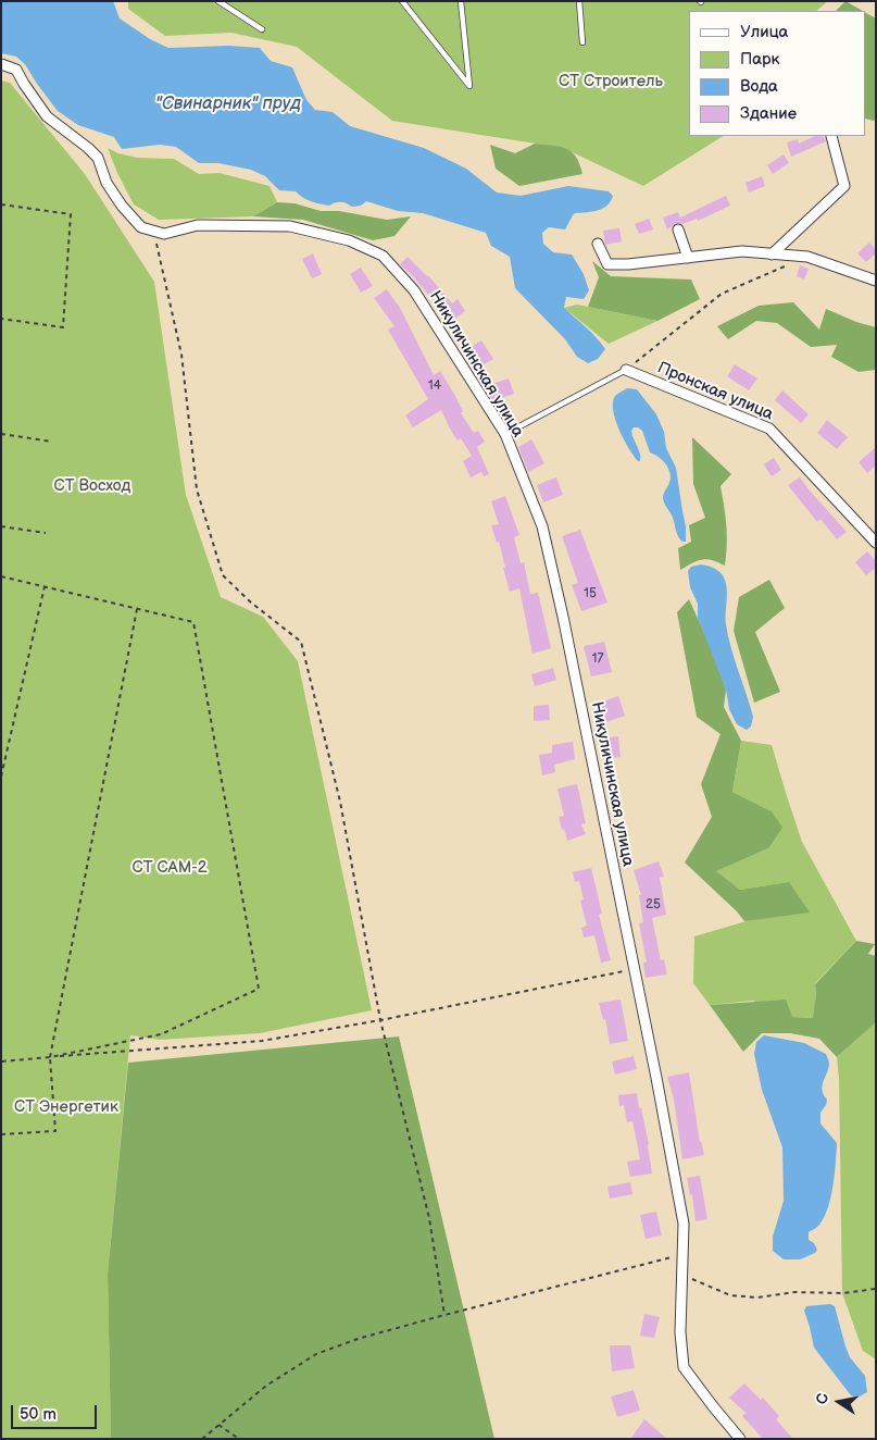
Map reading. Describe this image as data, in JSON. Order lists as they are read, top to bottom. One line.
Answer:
{"streets":{"street":["Никуличинская улица","Пронская улица"]},"water":["\"Свинарник\" пруд"],"parks":["СТ Строитель","СТ Восход","СТ САМ-2","СТ Энергетик"],"house_numbers":["14","15","17","25"],"legend":["Улица","Парк","Вода","Здание"],"scale_bar":"50 m","north":"left"}
